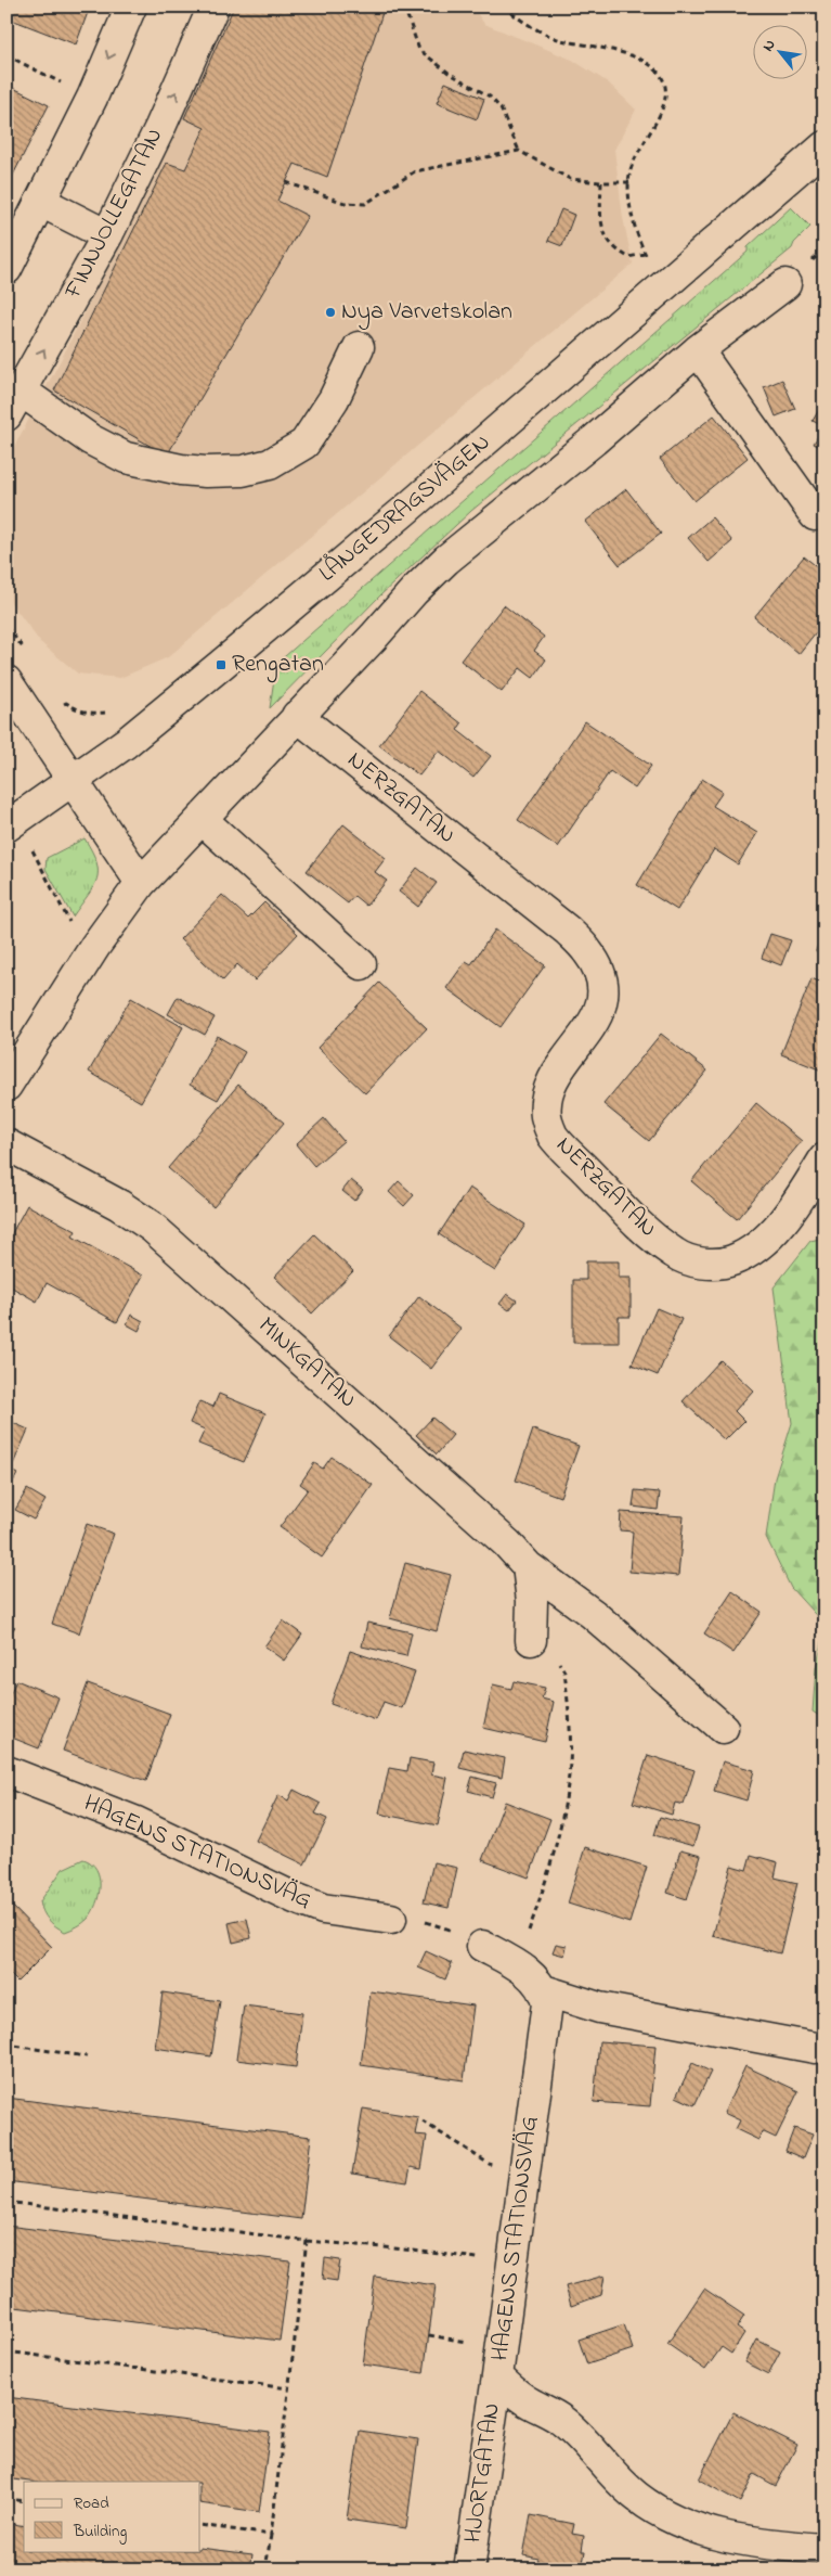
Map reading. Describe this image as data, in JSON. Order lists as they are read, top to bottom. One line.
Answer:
{"streets":{"street":["FINNJOLLEGATAN","LÅNGEDRAGSVÄGEN","NERZGATAN","MINKGATAN","HAGENS STATIONSVÄG","HJORTGATAN"]},"crossings":[["HAGENS STATIONSVÄG","HJORTGATAN"]],"places":{"other":["Nya Varvetskolan"],"transit":["Rengatan"]},"legend":["Road","Building"],"north":"top left"}
